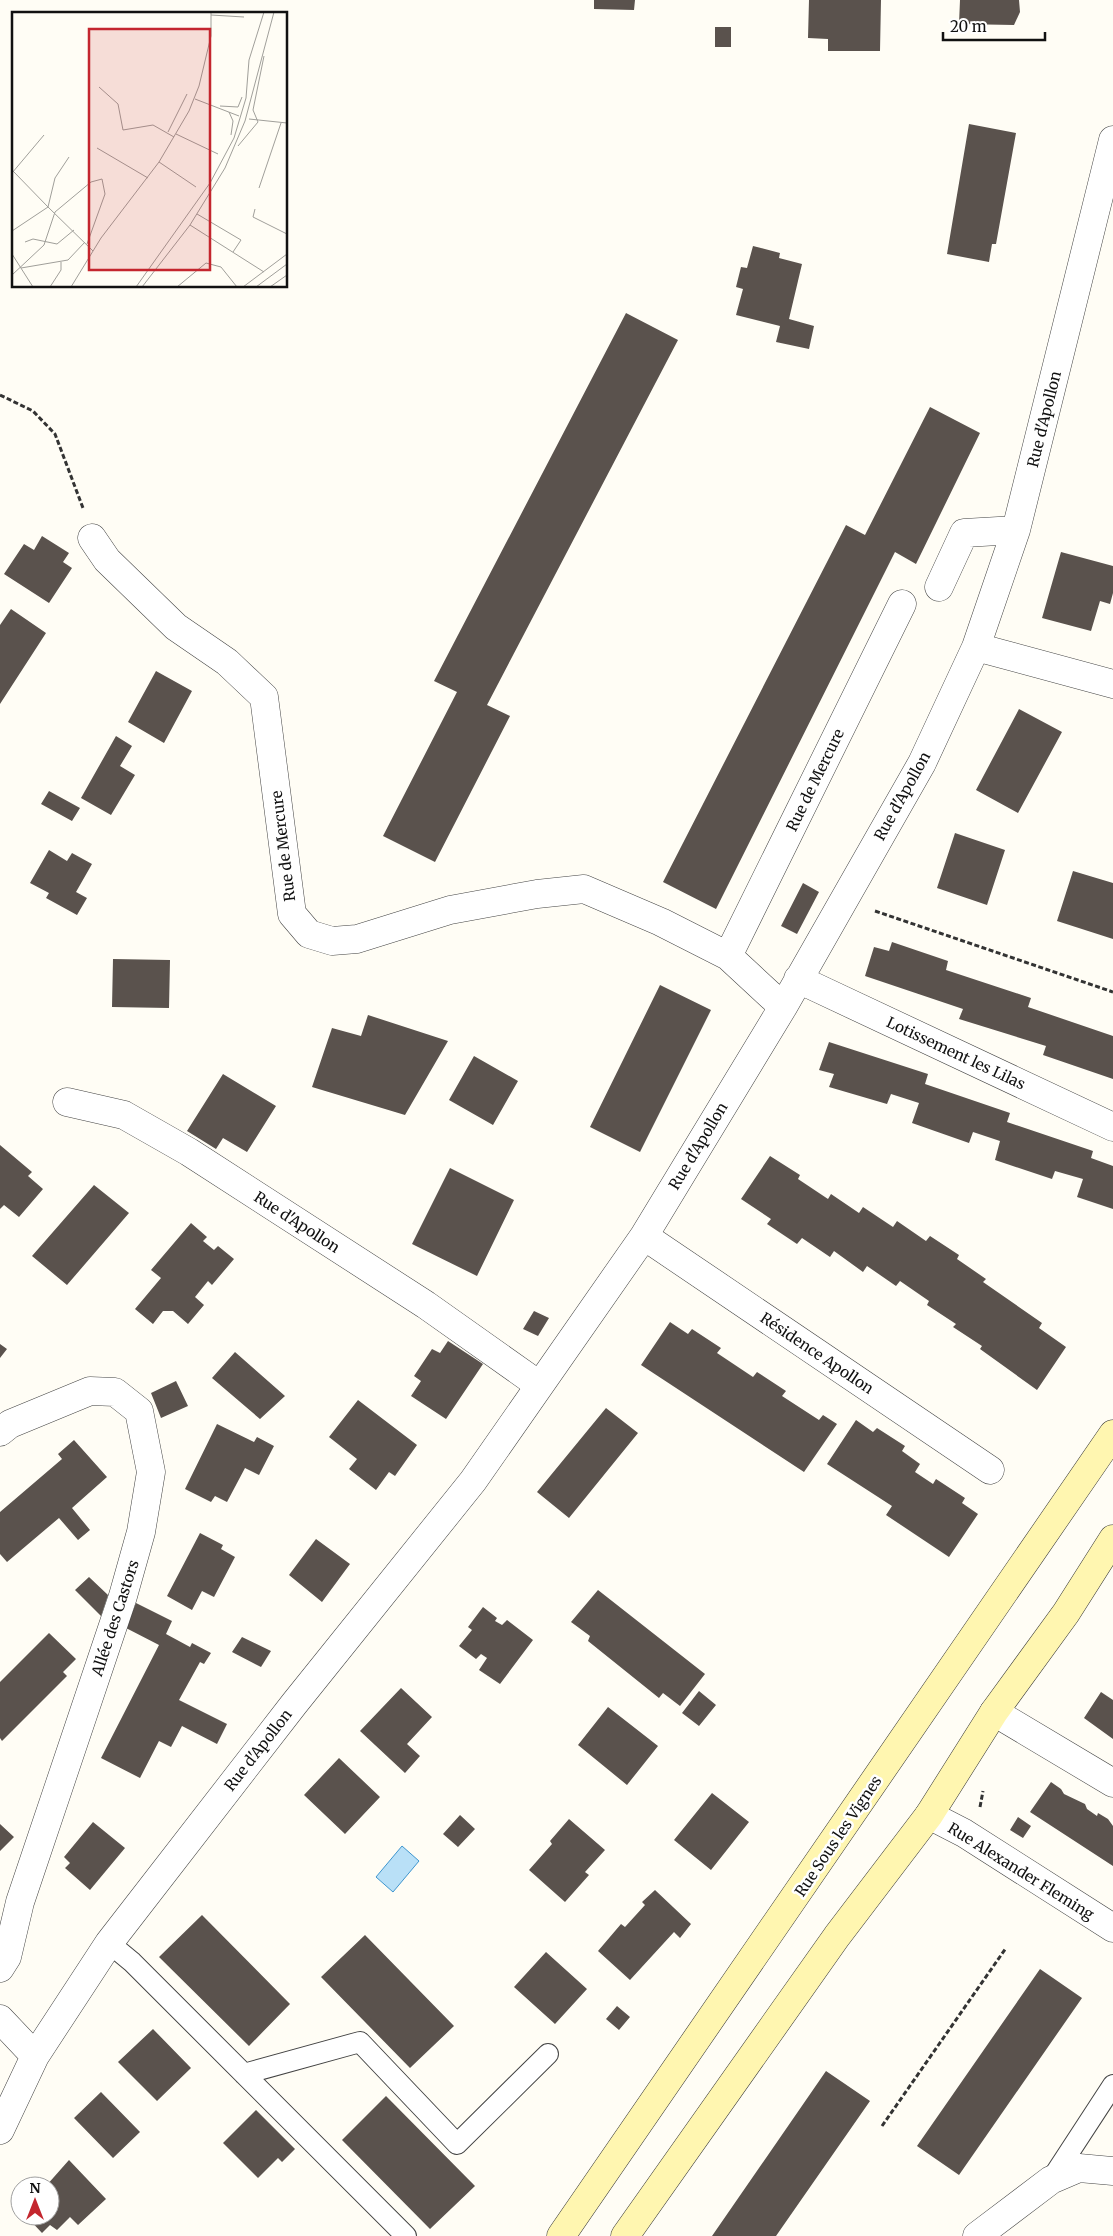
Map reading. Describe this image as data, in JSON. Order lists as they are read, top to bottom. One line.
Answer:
{"streets":{"street":["Rue d'Apollon","Rue de Mercure","Lotissement les Lilas","Résidence Apollon","Allée des Castors","Rue Sous les Vignes","Rue Alexander Fleming"]},"crossings":[["Rue d'Apollon","Rue de Mercure"],["Rue d'Apollon","Lotissement les Lilas"],["Rue d'Apollon","Résidence Apollon"]],"scale_bar":"20 m","north":"top"}
